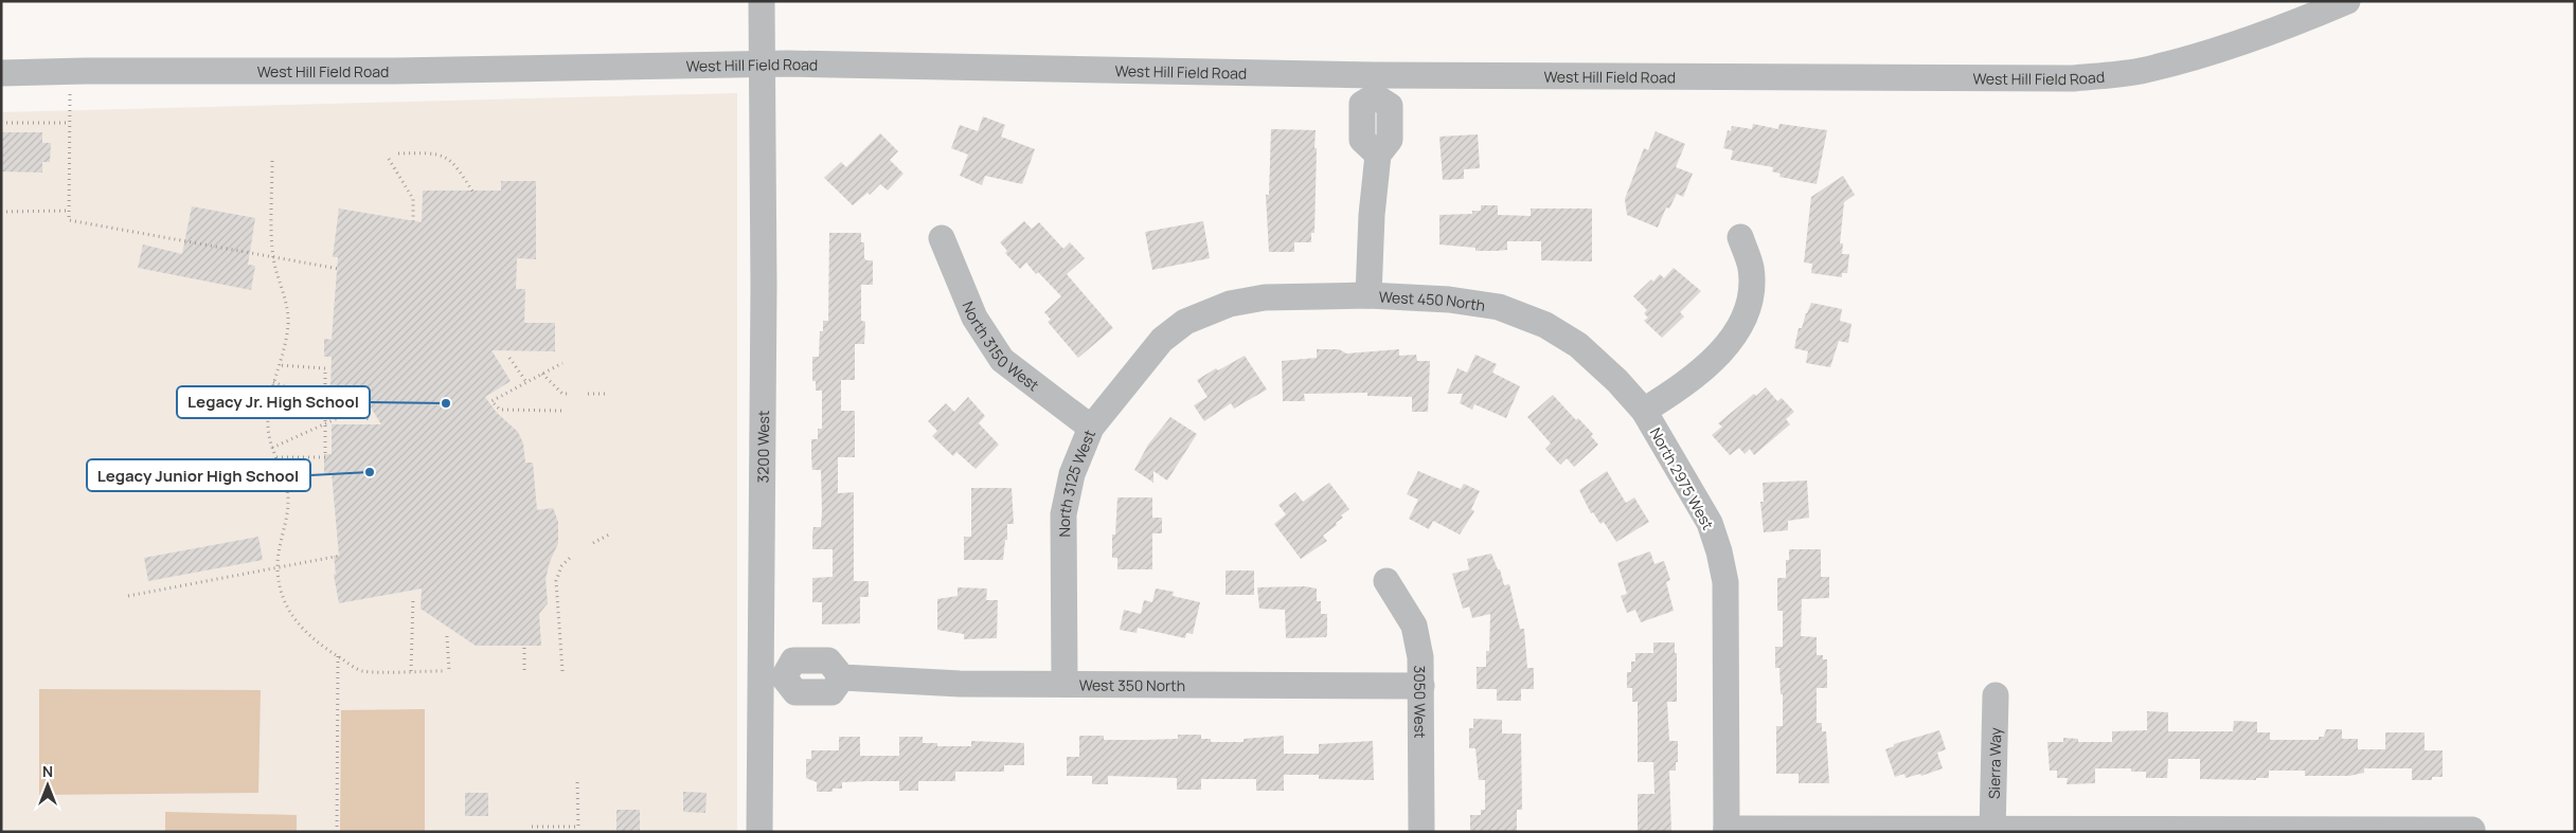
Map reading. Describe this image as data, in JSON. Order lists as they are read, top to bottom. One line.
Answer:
{"streets":{"street":["West Hill Field Road","West 450 North","North 3150 West","3200 West","North 2975 West","North 3125 West","West 350 North","3050 West","Sierra Way"]},"crossings":[["West Hill Field Road","3200 West"],["West 450 North","North 2975 West"],["West 450 North","North 3125 West"],["North 3150 West","North 3125 West"],["3200 West","West 350 North"],["North 3125 West","West 350 North"],["West 350 North","3050 West"]],"places":["Legacy Jr. High School","Legacy Junior High School"],"north":"top"}
